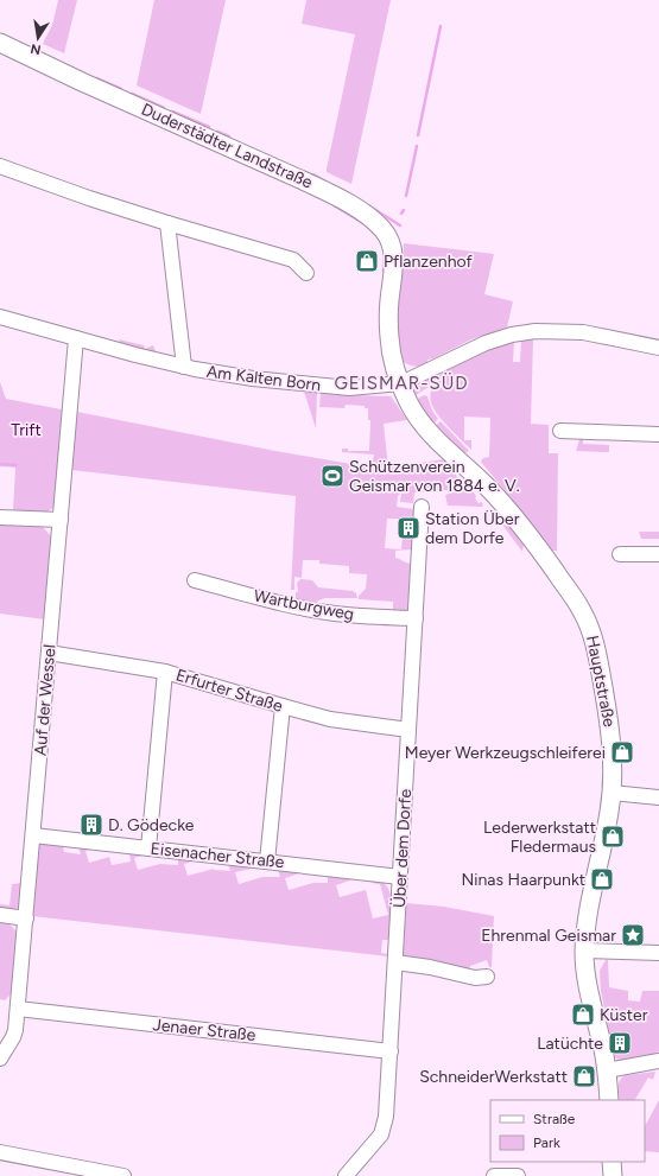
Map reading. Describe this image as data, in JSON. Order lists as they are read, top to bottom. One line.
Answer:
{"streets":{"main road":["Duderstädter Landstraße","Hauptstraße"],"street":["Am Kalten Born","Wartburgweg","Erfurter Straße","Auf der Wessel","Über dem Dorfe","Eisenacher Straße","Jenaer Straße"]},"crossings":[["Duderstädter Landstraße","Hauptstraße"],["Am Kalten Born","Hauptstraße"],["Am Kalten Born","Auf der Wessel"],["Wartburgweg","Über dem Dorfe"],["Erfurter Straße","Auf der Wessel"],["Erfurter Straße","Über dem Dorfe"],["Auf der Wessel","Eisenacher Straße"],["Auf der Wessel","Jenaer Straße"],["Über dem Dorfe","Eisenacher Straße"],["Über dem Dorfe","Jenaer Straße"]],"districts":["GEISMAR-SÜD"],"parks":["Trift"],"places":{"shop":["Pflanzenhof","Meyer Werkzeugschleiferei","Lederwerkstatt Fledermaus","Ninas Haarpunkt","Küster","SchneiderWerkstatt"],"sports":["Schützenverein Geismar von 1884 e. V."],"building":["Station Über dem Dorfe","D. Gödecke","Latüchte"],"place":["Ehrenmal Geismar"]},"legend":["Straße","Park"],"north":"bottom"}
